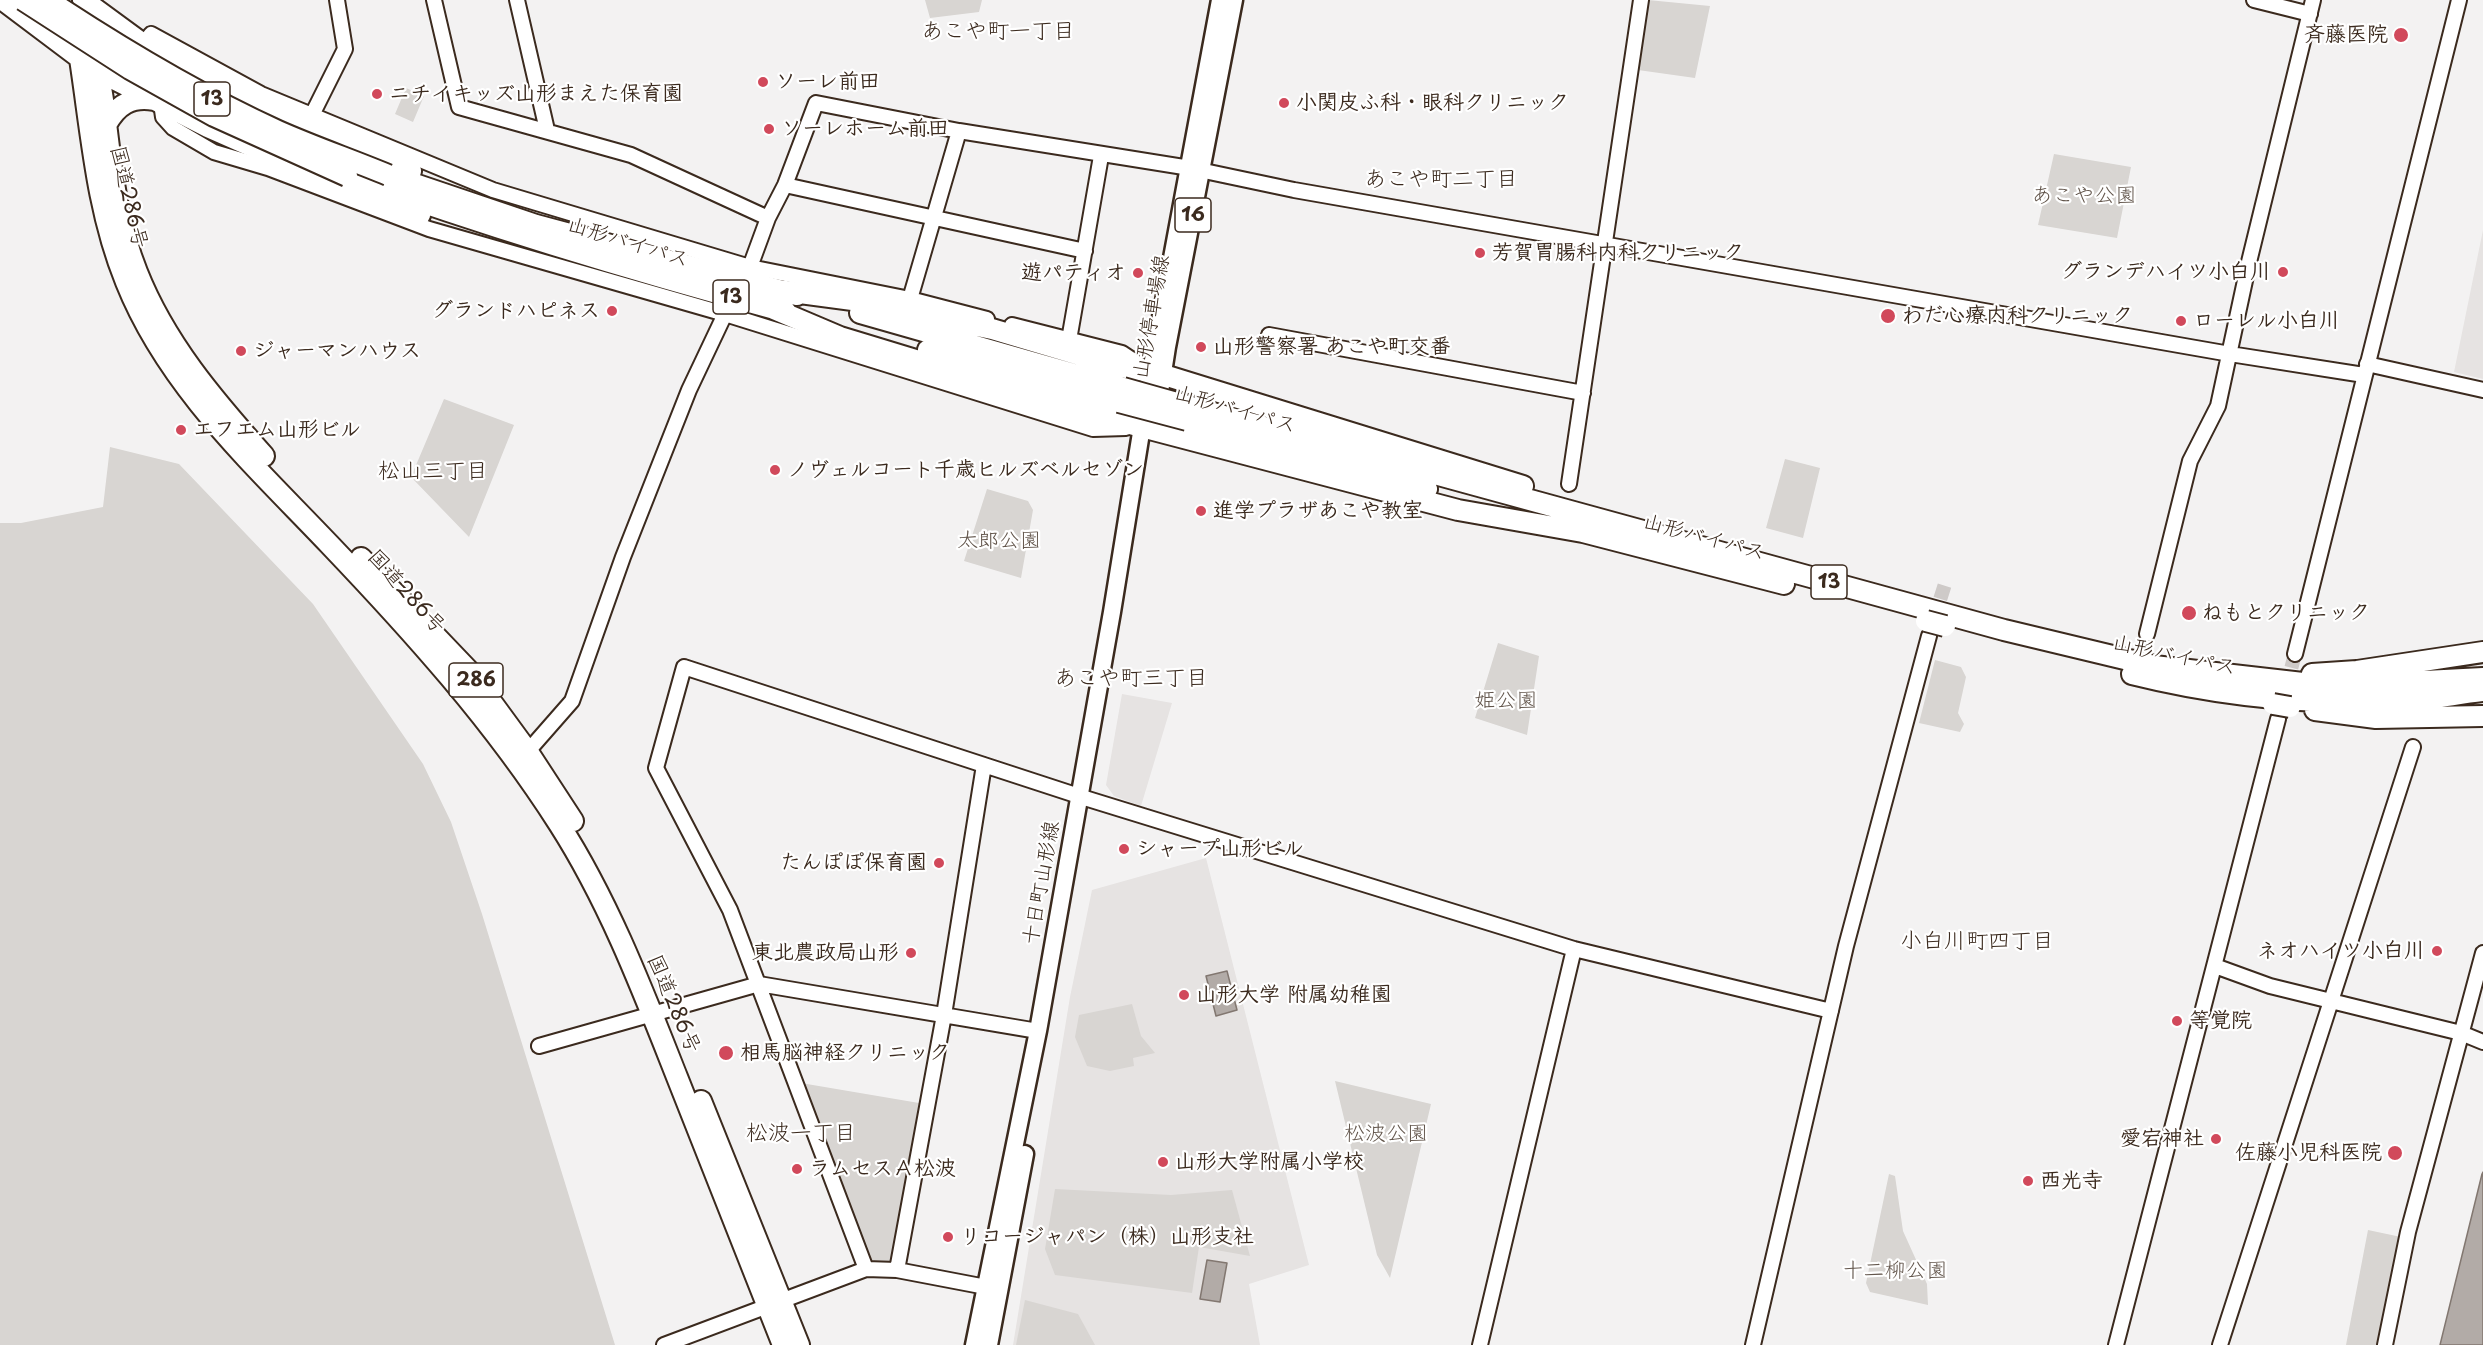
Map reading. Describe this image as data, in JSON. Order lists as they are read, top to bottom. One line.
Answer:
{"streets":{"highway":["13","国道286号","山形バイパス","286"],"main road":["16","山形停車場線","十日町山形線"]},"crossings":[["山形停車場線","十日町山形線"]],"districts":["あこや町一丁目","あこや町二丁目","松山三丁目","あこや町三丁目","小白川町四丁目","松波一丁目"],"parks":["あこや公園","太郎公園","姫公園","松波公園","十二柳公園"],"places":["斉藤医院","ソーレ前田","ニチイキッズ山形まえた保育園","小関皮ふ科・眼科クリニック","ソーレホーム前田","芳賀胃腸科内科クリニック","グランデハイツ小白川","遊パティオ","グランドハピネス","わだ心療内科クリニック","ローレル小白川","山形警察署 あこや町交番","ジャーマンハウス","エフエム山形ビル","ノヴェルコート千歳ヒルズベルセゾン","進学プラザあこや教室","ねもとクリニック","シャープ山形ビル","たんぽぽ保育園","ネオハイツ小白川","東北農政局山形","山形大学 附属幼稚園","等覚院","相馬脳神経クリニック","愛宕神社","佐藤小児科医院","山形大学附属小学校","ラムセスＡ松波","西光寺","リコージャパン（株）山形支社"]}
